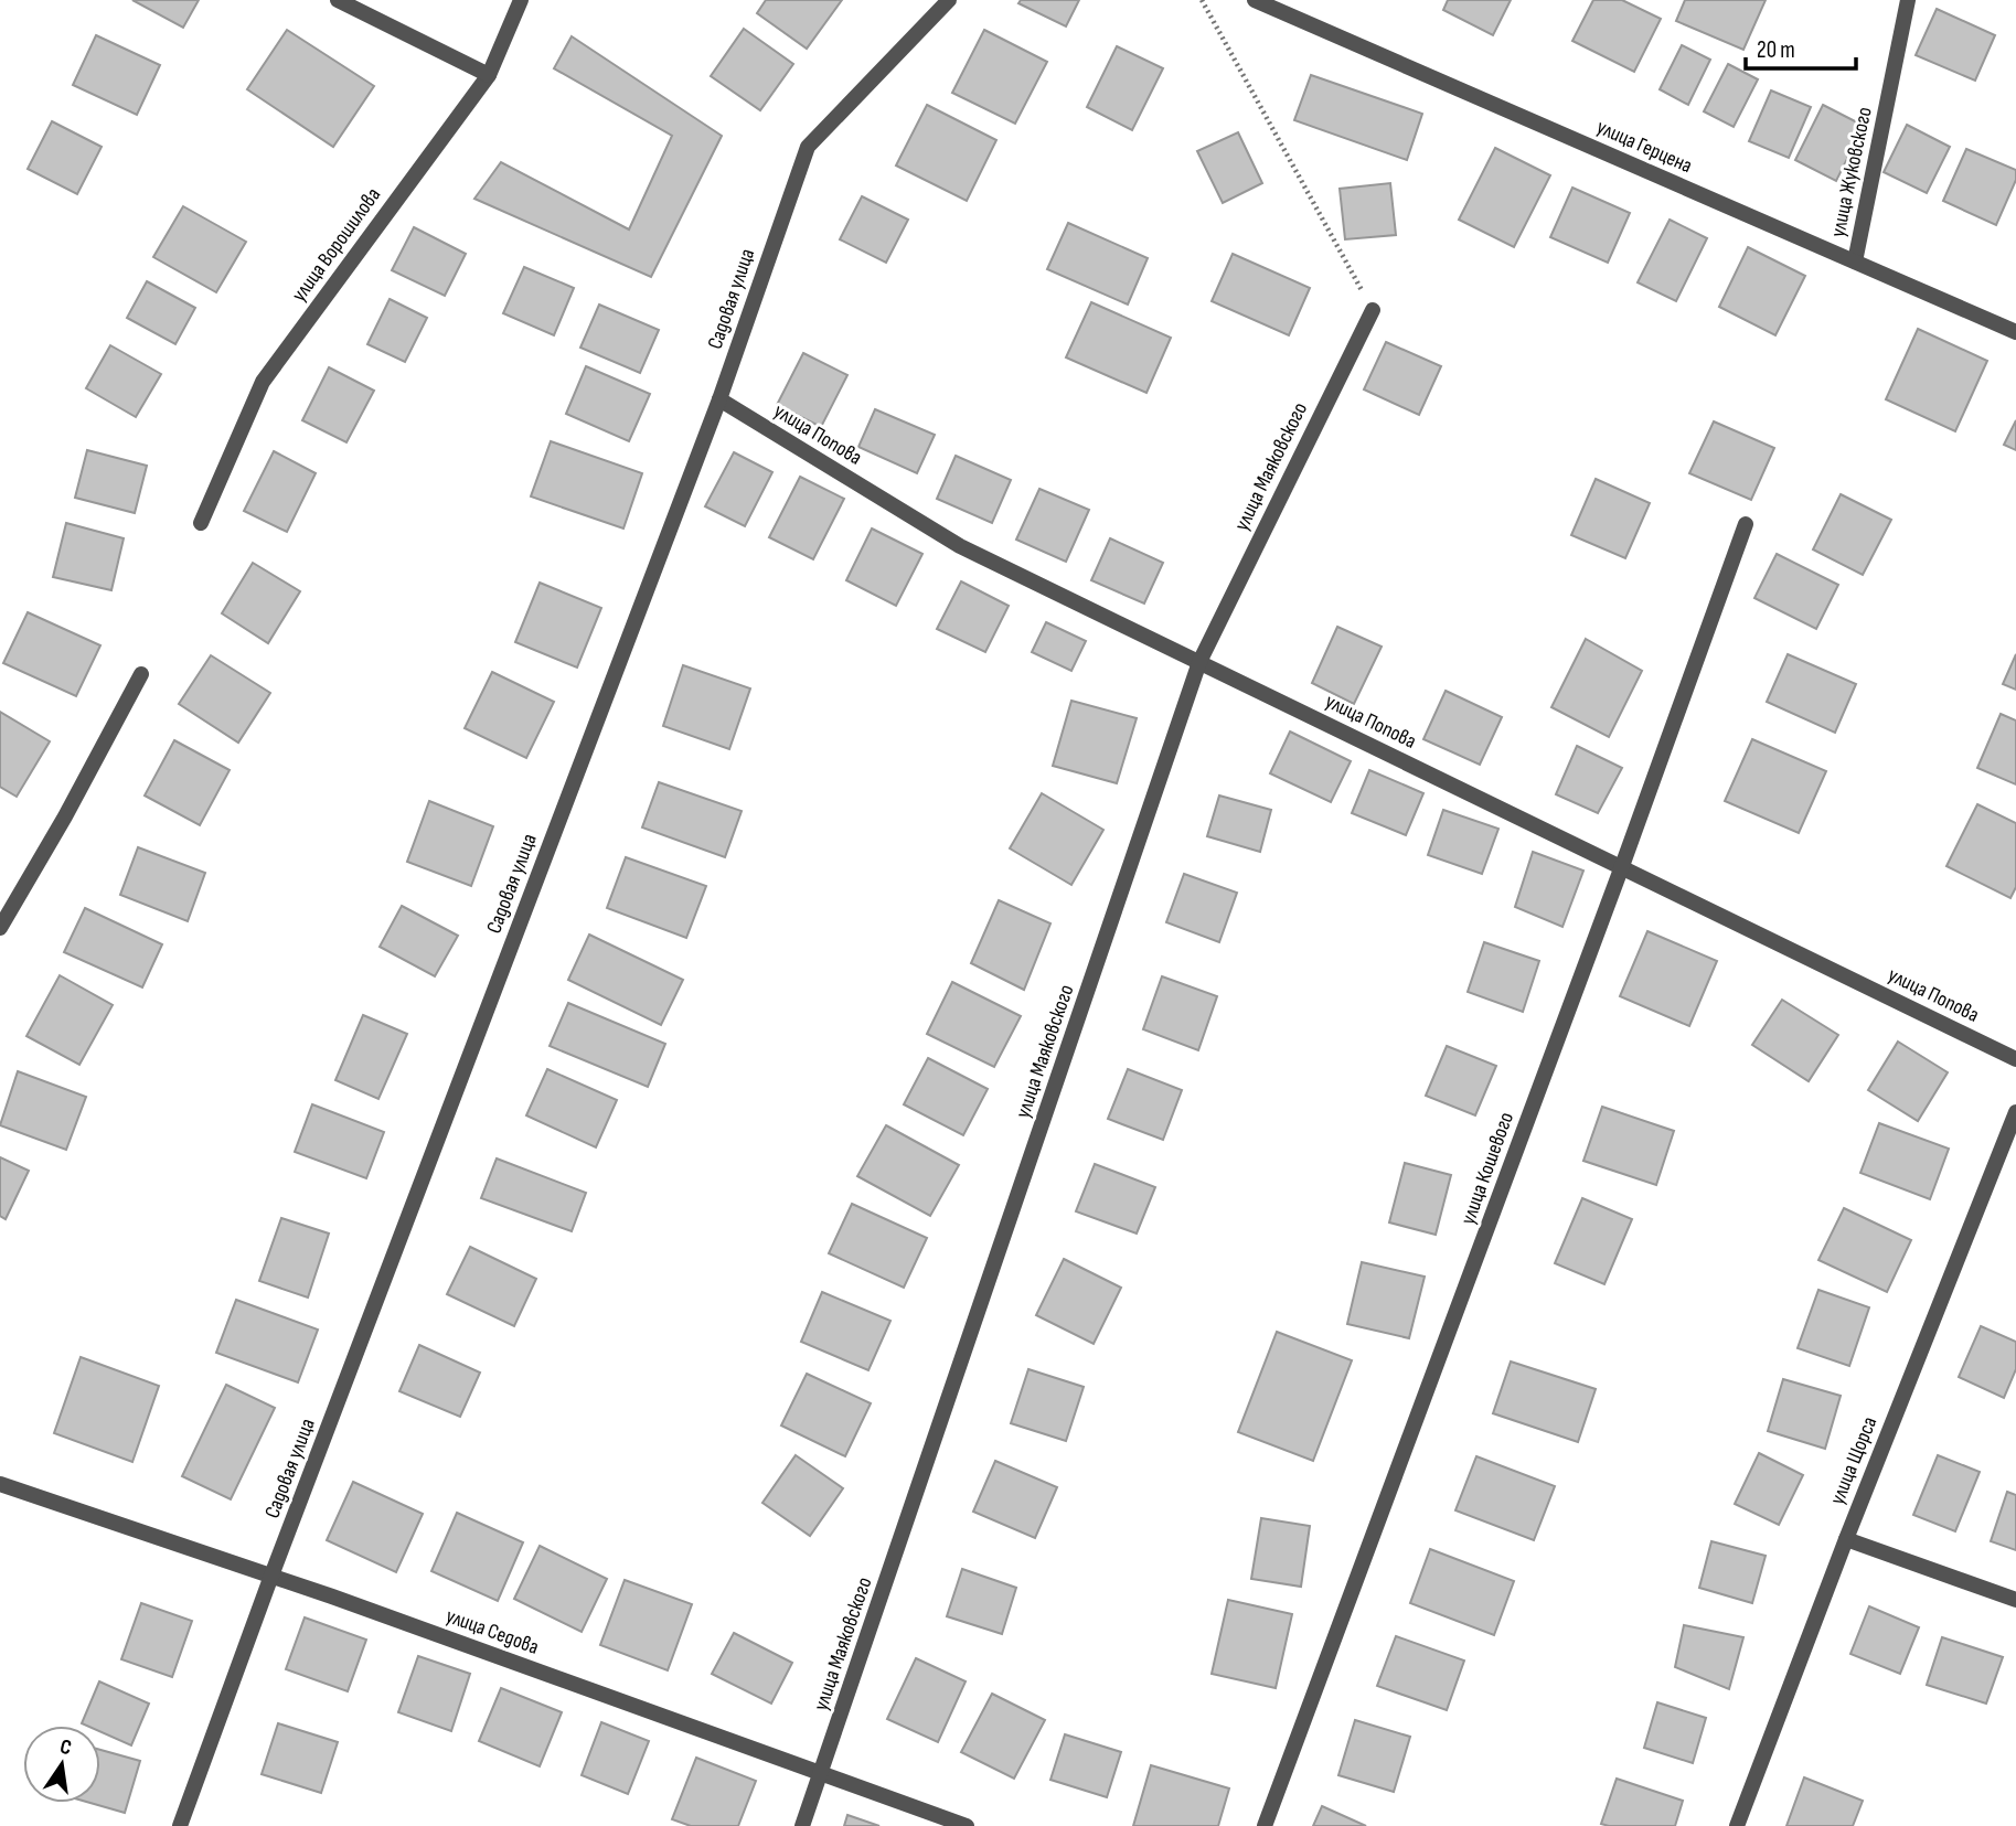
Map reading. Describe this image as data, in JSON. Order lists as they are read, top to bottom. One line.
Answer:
{"streets":{"street":["улица Герцена","улица Жуковского","улица Ворошилова","Садовая улица","улица Попова","улица Маяковского","улица Кошевого","улица Щорса","улица Седова"]},"crossings":[["улица Герцена","улица Жуковского"],["Садовая улица","улица Попова"],["Садовая улица","улица Седова"],["улица Попова","улица Маяковского"],["улица Попова","улица Кошевого"],["улица Маяковского","улица Седова"]],"scale_bar":"20 m","north":"top"}
